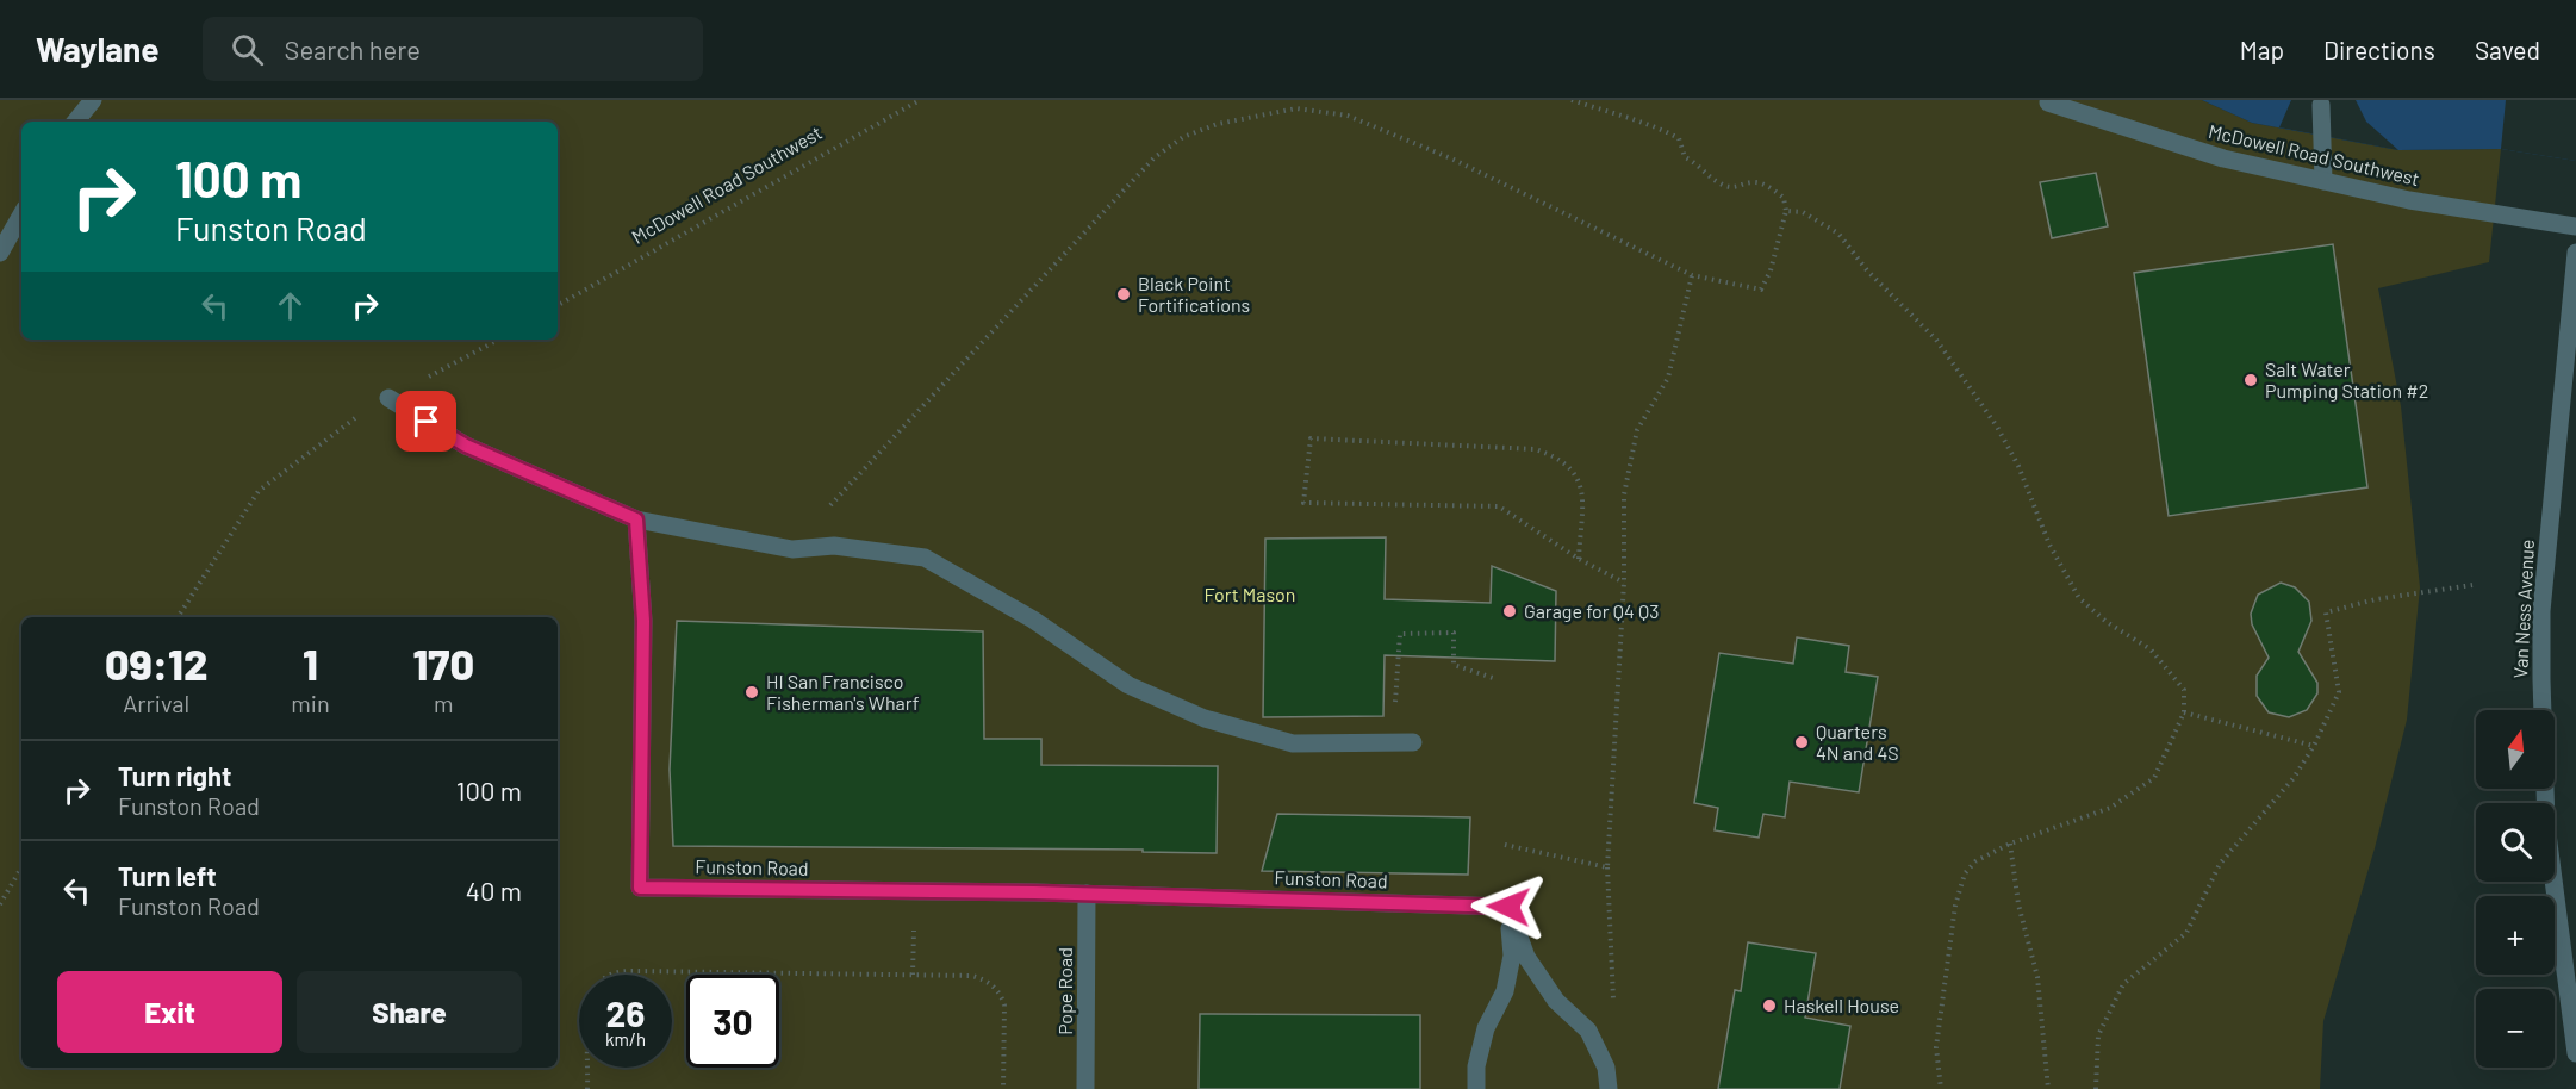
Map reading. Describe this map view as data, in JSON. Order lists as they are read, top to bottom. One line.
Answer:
{"streets":{"street":["McDowell Road Southwest","Van Ness Avenue","Funston Road","Pope Road"]},"crossings":[["Funston Road","Pope Road"]],"parks":["Fort Mason"],"places":["Black Point Fortifications","Salt Water Pumping Station #2","Garage for Q4 Q3","HI San Francisco Fisherman's Wharf","Quarters 4N and 4S","Haskell House"],"north":"top","page":{"header":"Waylane","search":"Search here","nav":["Map","Directions","Saved"],"turn":["100 m","Funston Road"],"eta":["09:12","Arrival","1","min","170","m"],"map_buttons":["+","−"],"list":[{"name":"Turn right","note":"Funston Road","value":"100 m"},{"name":"Turn left","note":"Funston Road","value":"40 m"}],"buttons":["Exit","Share"],"speed":"26 km/h","limit":"30"}}
